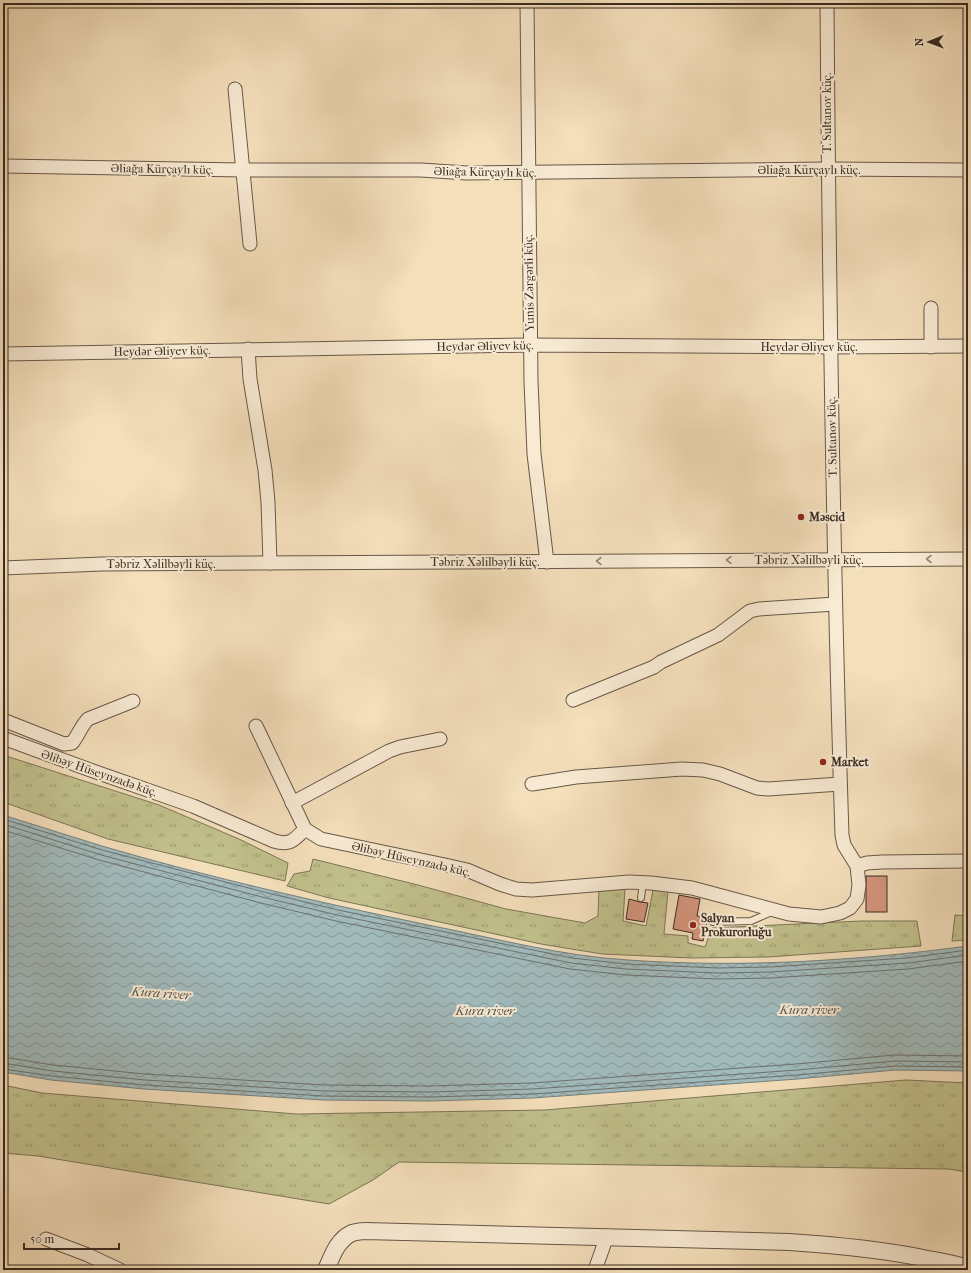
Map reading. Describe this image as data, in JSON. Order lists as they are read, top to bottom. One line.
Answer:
{"streets":{"street":["T. Sultanov küç.","Əliağa Kürçaylı küç.","Yunis Zərgərli küç.","Heydər Əliyev küç.","Təbriz Xəlilbəyli küç.","Əlibəy Hüseynzadə küç."]},"crossings":[["T. Sultanov küç.","Əliağa Kürçaylı küç."],["T. Sultanov küç.","Heydər Əliyev küç."],["T. Sultanov küç.","Təbriz Xəlilbəyli küç."],["T. Sultanov küç.","Əlibəy Hüseynzadə küç."],["Əliağa Kürçaylı küç.","Yunis Zərgərli küç."],["Yunis Zərgərli küç.","Heydər Əliyev küç."],["Yunis Zərgərli küç.","Təbriz Xəlilbəyli küç."]],"water":["Kura river"],"places":["Məscid","Market","Salyan Prokurorluğu"],"scale_bar":"50 m","north":"left"}
